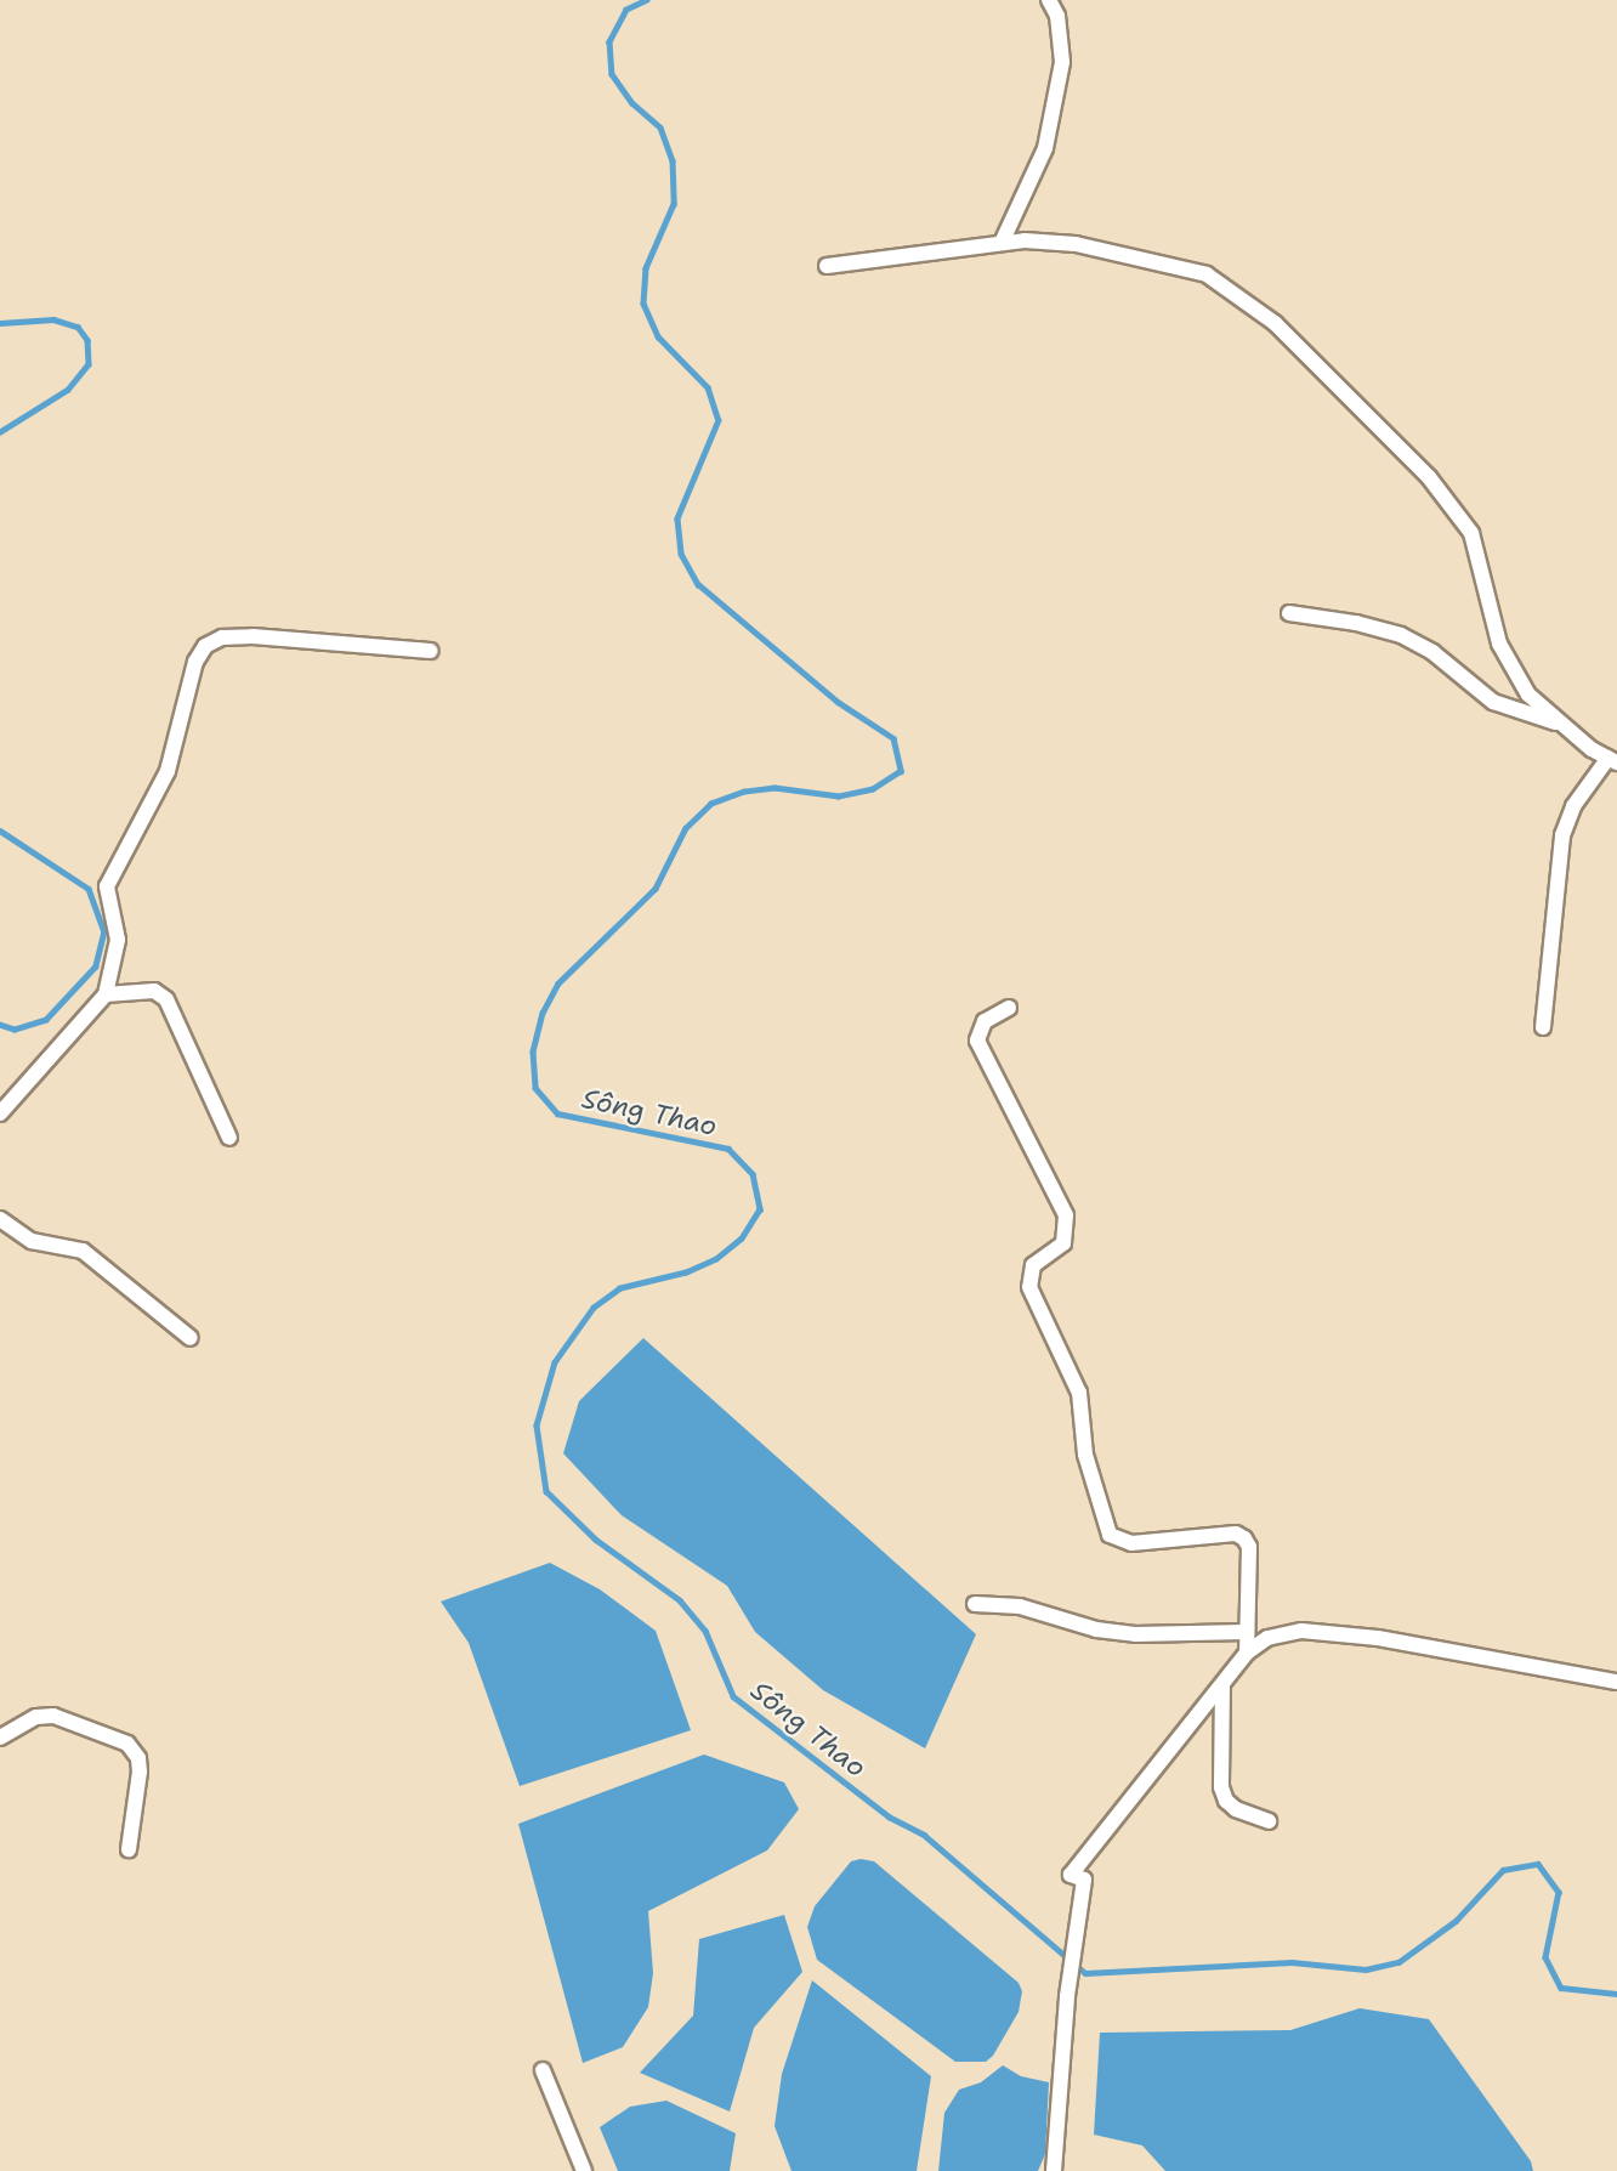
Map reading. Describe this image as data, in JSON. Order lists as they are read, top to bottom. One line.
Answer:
{"water":["Sông Thao"]}
